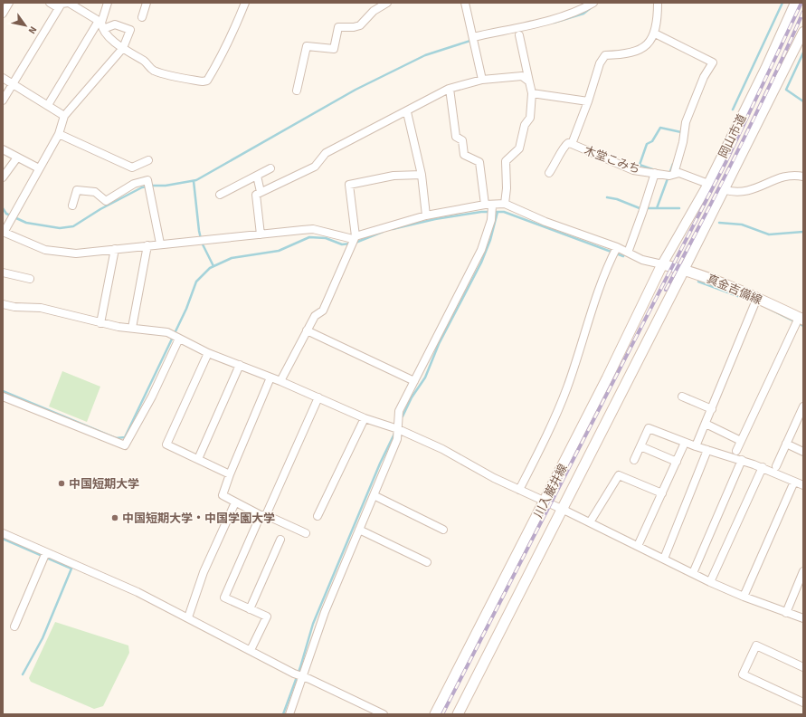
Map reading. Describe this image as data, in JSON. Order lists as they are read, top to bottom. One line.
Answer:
{"streets":{"main road":["真金吉備線","川入巌井線"],"street":["岡山市道","木堂こみち"]},"crossings":[["岡山市道","木堂こみち"],["岡山市道","真金吉備線"],["岡山市道","川入巌井線"],["真金吉備線","川入巌井線"]],"places":["中国短期大学","中国短期大学・中国学園大学"],"north":"bottom right"}
